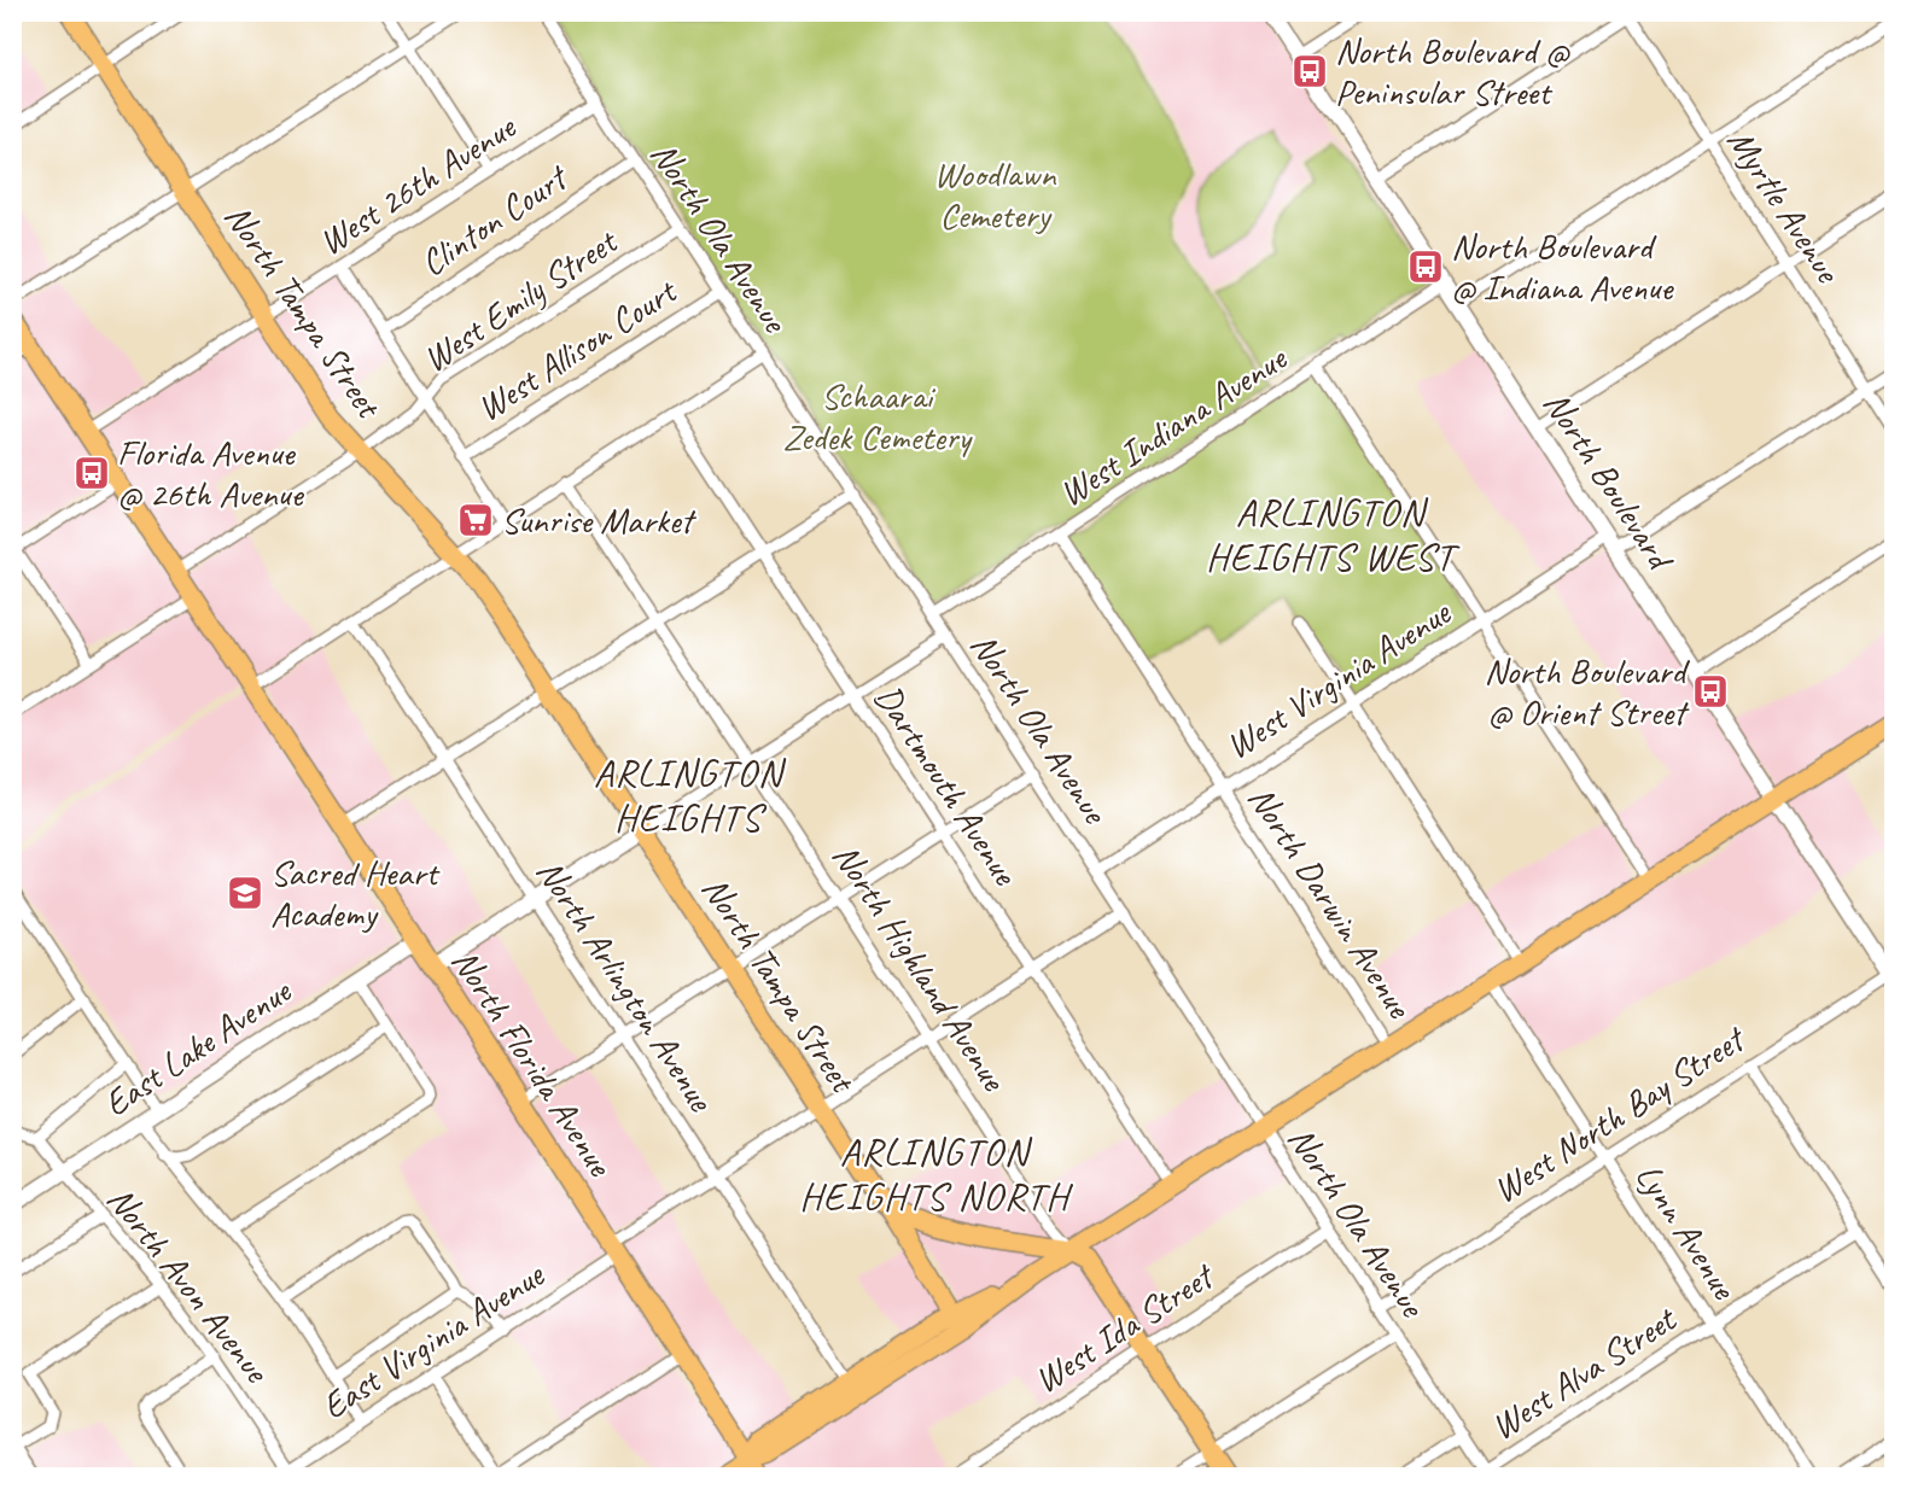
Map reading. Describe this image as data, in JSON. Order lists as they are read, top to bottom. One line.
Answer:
{"streets":{"main road":["North Tampa Street","North Highland Avenue","North Florida Avenue"],"street":["West 26th Avenue","Myrtle Avenue","Clinton Court","North Ola Avenue","West Emily Street","West Allison Court","West Indiana Avenue","North Boulevard","West Virginia Avenue","Dartmouth Avenue","North Darwin Avenue","North Arlington Avenue","East Lake Avenue","West North Bay Street","Lynn Avenue","North Avon Avenue","West Ida Street","East Virginia Avenue","West Alva Street"]},"crossings":[["West 26th Avenue","North Ola Avenue"],["West 26th Avenue","North Tampa Street"],["West 26th Avenue","North Florida Avenue"],["Myrtle Avenue","West Virginia Avenue"],["Clinton Court","North Ola Avenue"],["North Ola Avenue","West Emily Street"],["North Ola Avenue","West Allison Court"],["North Ola Avenue","West Indiana Avenue"],["North Ola Avenue","West Virginia Avenue"],["North Ola Avenue","West North Bay Street"],["North Ola Avenue","West Ida Street"],["North Ola Avenue","West Alva Street"],["West Emily Street","North Tampa Street"],["West Emily Street","North Florida Avenue"],["North Tampa Street","East Virginia Avenue"],["West Indiana Avenue","North Boulevard"],["West Indiana Avenue","North Darwin Avenue"],["North Boulevard","West Virginia Avenue"],["North Boulevard","West North Bay Street"],["West Virginia Avenue","North Darwin Avenue"],["North Highland Avenue","West Ida Street"],["North Arlington Avenue","East Virginia Avenue"],["East Lake Avenue","North Florida Avenue"],["East Lake Avenue","North Avon Avenue"],["North Florida Avenue","East Virginia Avenue"],["West North Bay Street","Lynn Avenue"],["Lynn Avenue","West Alva Street"],["North Avon Avenue","East Virginia Avenue"]],"districts":["ARLINGTON HEIGHTS WEST","ARLINGTON HEIGHTS","ARLINGTON HEIGHTS NORTH"],"parks":["Woodlawn Cemetery","Schaarai Zedek Cemetery"],"places":{"bus stop":["North Boulevard @ Peninsular Street","North Boulevard @ Indiana Avenue","Florida Avenue @ 26th Avenue","North Boulevard @ Orient Street"],"supermarket":["Sunrise Market"],"school or university":["Sacred Heart Academy"]}}
